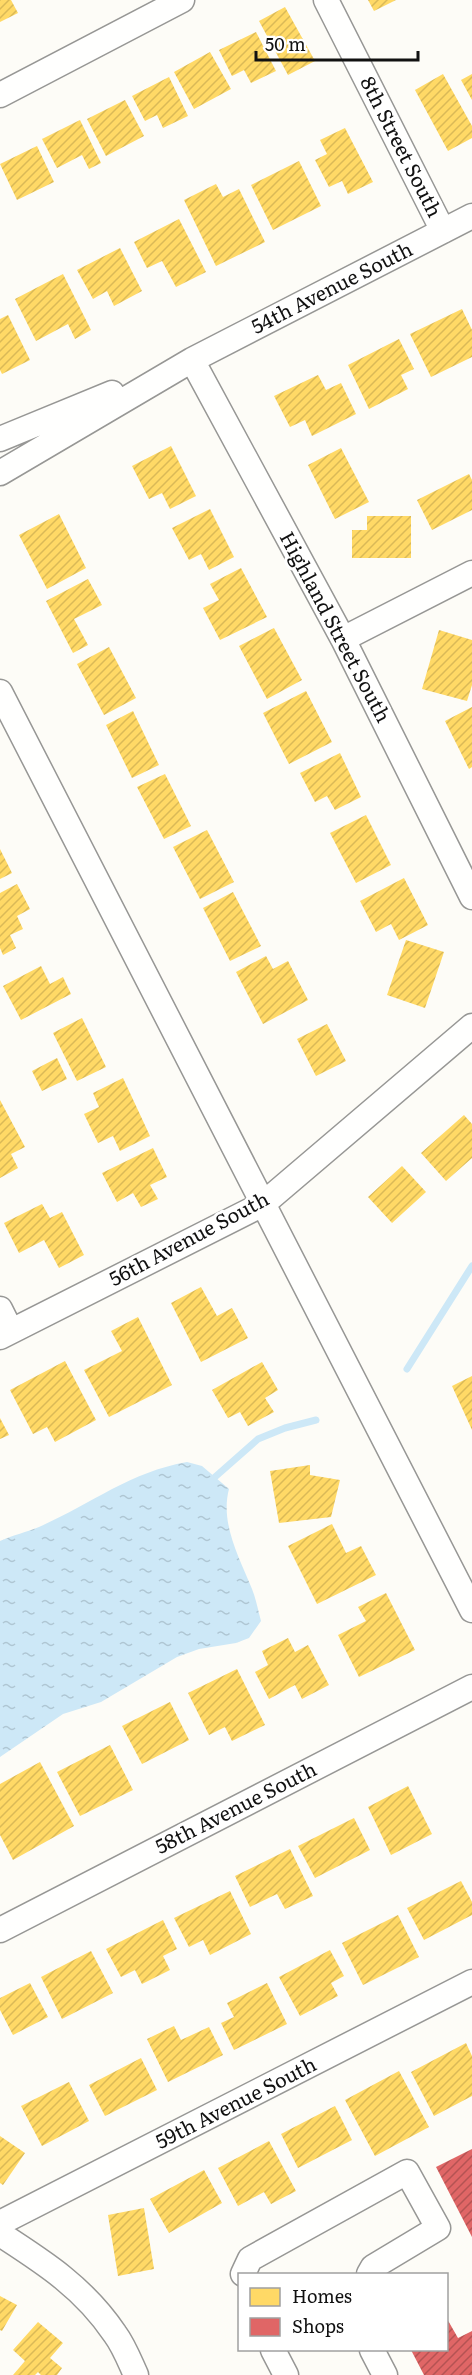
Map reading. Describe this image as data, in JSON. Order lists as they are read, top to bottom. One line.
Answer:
{"streets":{"street":["8th Street South","54th Avenue South","Highland Street South","56th Avenue South","58th Avenue South","59th Avenue South"]},"crossings":[["8th Street South","54th Avenue South"],["54th Avenue South","Highland Street South"]],"legend":["Homes","Shops"],"scale_bar":"50 m"}
